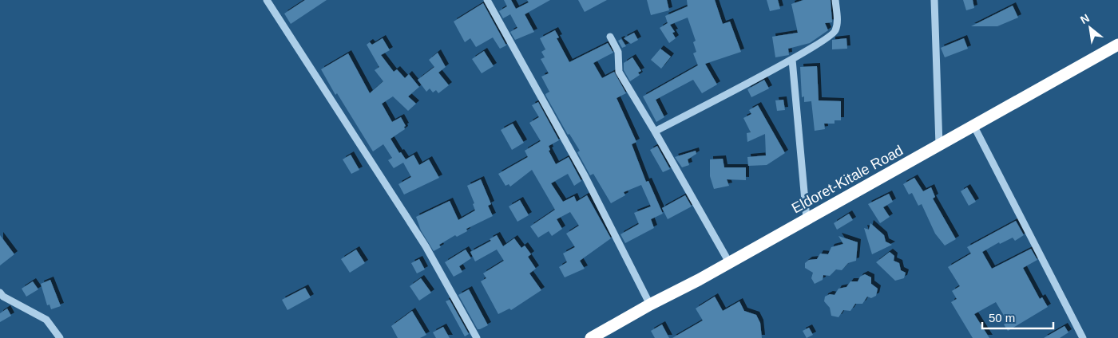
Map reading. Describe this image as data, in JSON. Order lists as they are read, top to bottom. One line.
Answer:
{"streets":{"highway":["Eldoret-Kitale Road"]},"scale_bar":"50 m","north":"top left"}
